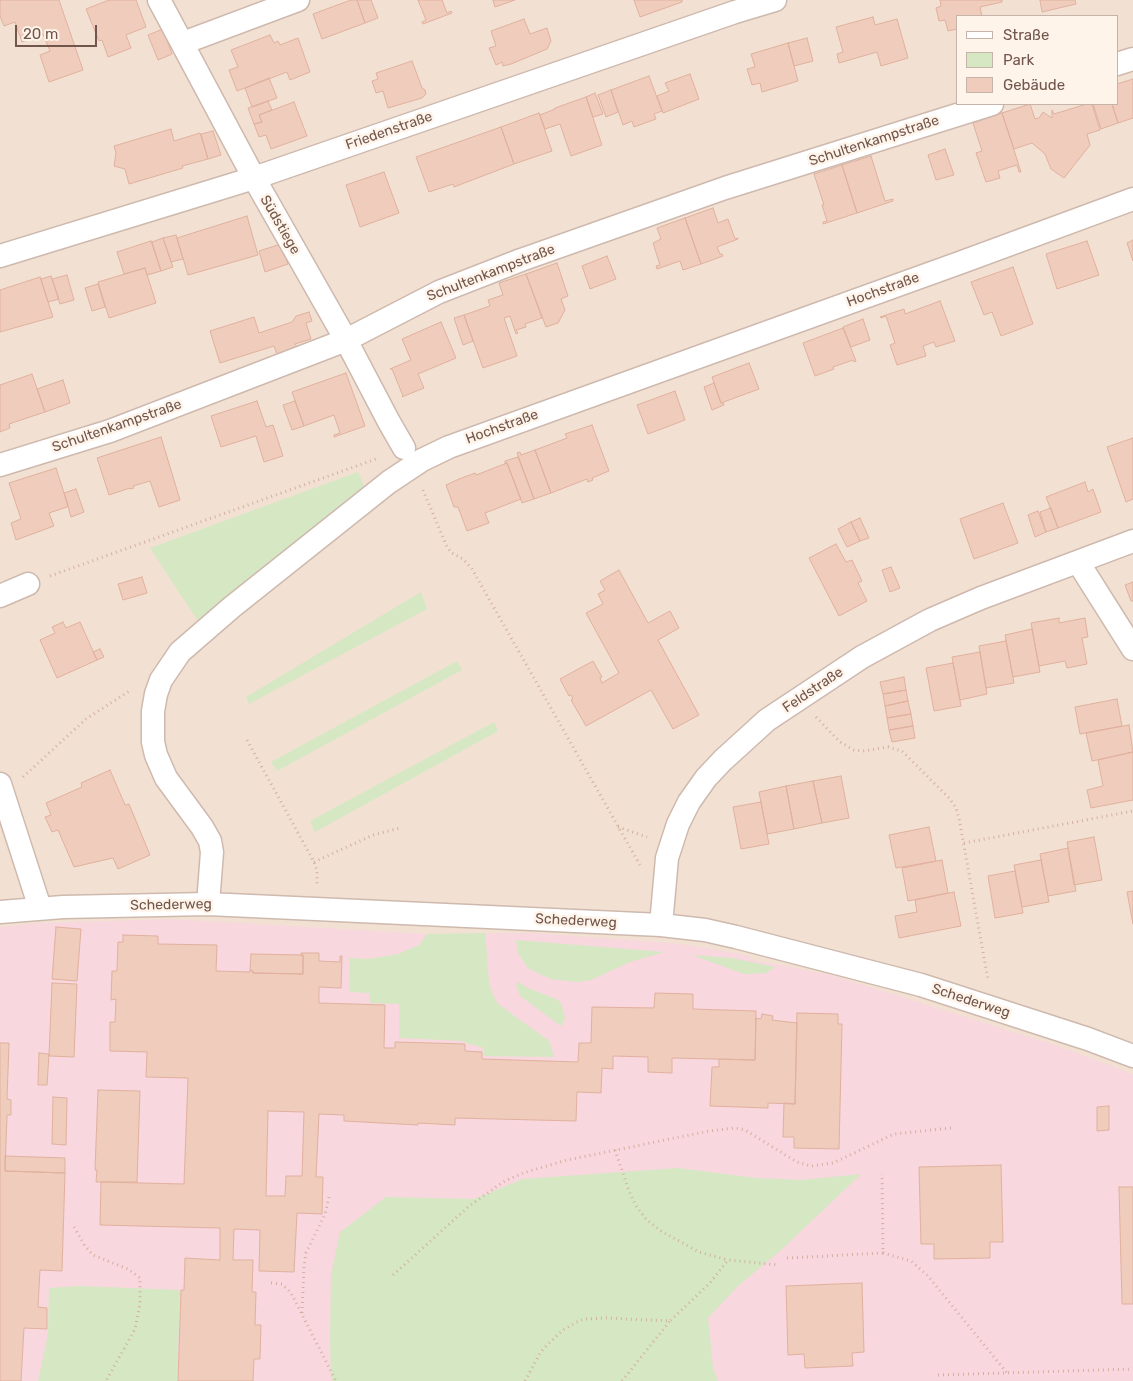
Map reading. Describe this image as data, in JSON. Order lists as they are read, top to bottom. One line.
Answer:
{"streets":{"street":["Friedenstraße","Schultenkampstraße","Südstiege","Hochstraße","Feldstraße","Schederweg"]},"crossings":[["Friedenstraße","Südstiege"],["Schultenkampstraße","Südstiege"],["Südstiege","Hochstraße"],["Hochstraße","Schederweg"],["Feldstraße","Schederweg"]],"legend":["Straße","Park","Gebäude"],"scale_bar":"20 m"}
